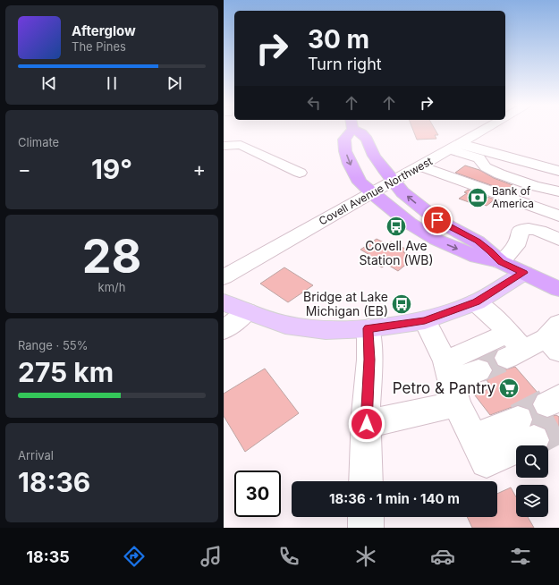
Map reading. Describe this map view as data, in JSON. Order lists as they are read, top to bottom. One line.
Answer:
{"streets":{"street":["Covell Avenue Northwest"]},"places":{"bank":["Bank of America"],"bus stop":["Covell Ave Station (WB)","Bridge at Lake Michigan (EB)"],"supermarket":["Petro & Pantry"]},"page":{"turn":["30 m","Turn right"],"song":["Afterglow","The Pines"],"tile":["Climate",["28","km/h"],["Range · 55%","275 km"],["Arrival","18:36"]],"heat":["−","19°","+"],"limit":"30","trip":"18:36 · 1 min · 140 m","tabs":"18:35"}}
